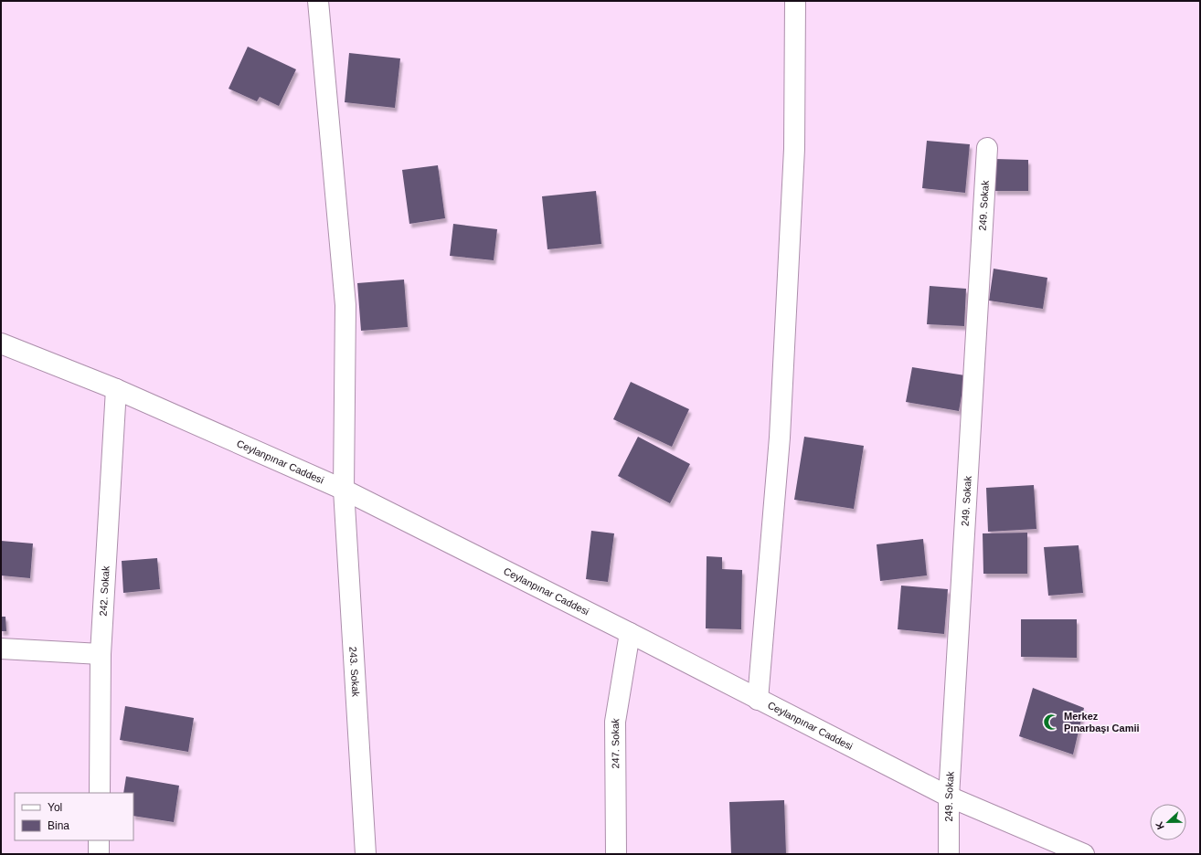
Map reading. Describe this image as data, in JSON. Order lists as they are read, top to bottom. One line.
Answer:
{"streets":{"street":["249. Sokak","Ceylanpınar Caddesi","242. Sokak","243. Sokak","247. Sokak"]},"crossings":[["249. Sokak","Ceylanpınar Caddesi"],["Ceylanpınar Caddesi","242. Sokak"],["Ceylanpınar Caddesi","243. Sokak"],["Ceylanpınar Caddesi","247. Sokak"]],"places":{"mosque":["Merkez Pınarbaşı Camii"]},"legend":["Yol","Bina"],"north":"left"}
